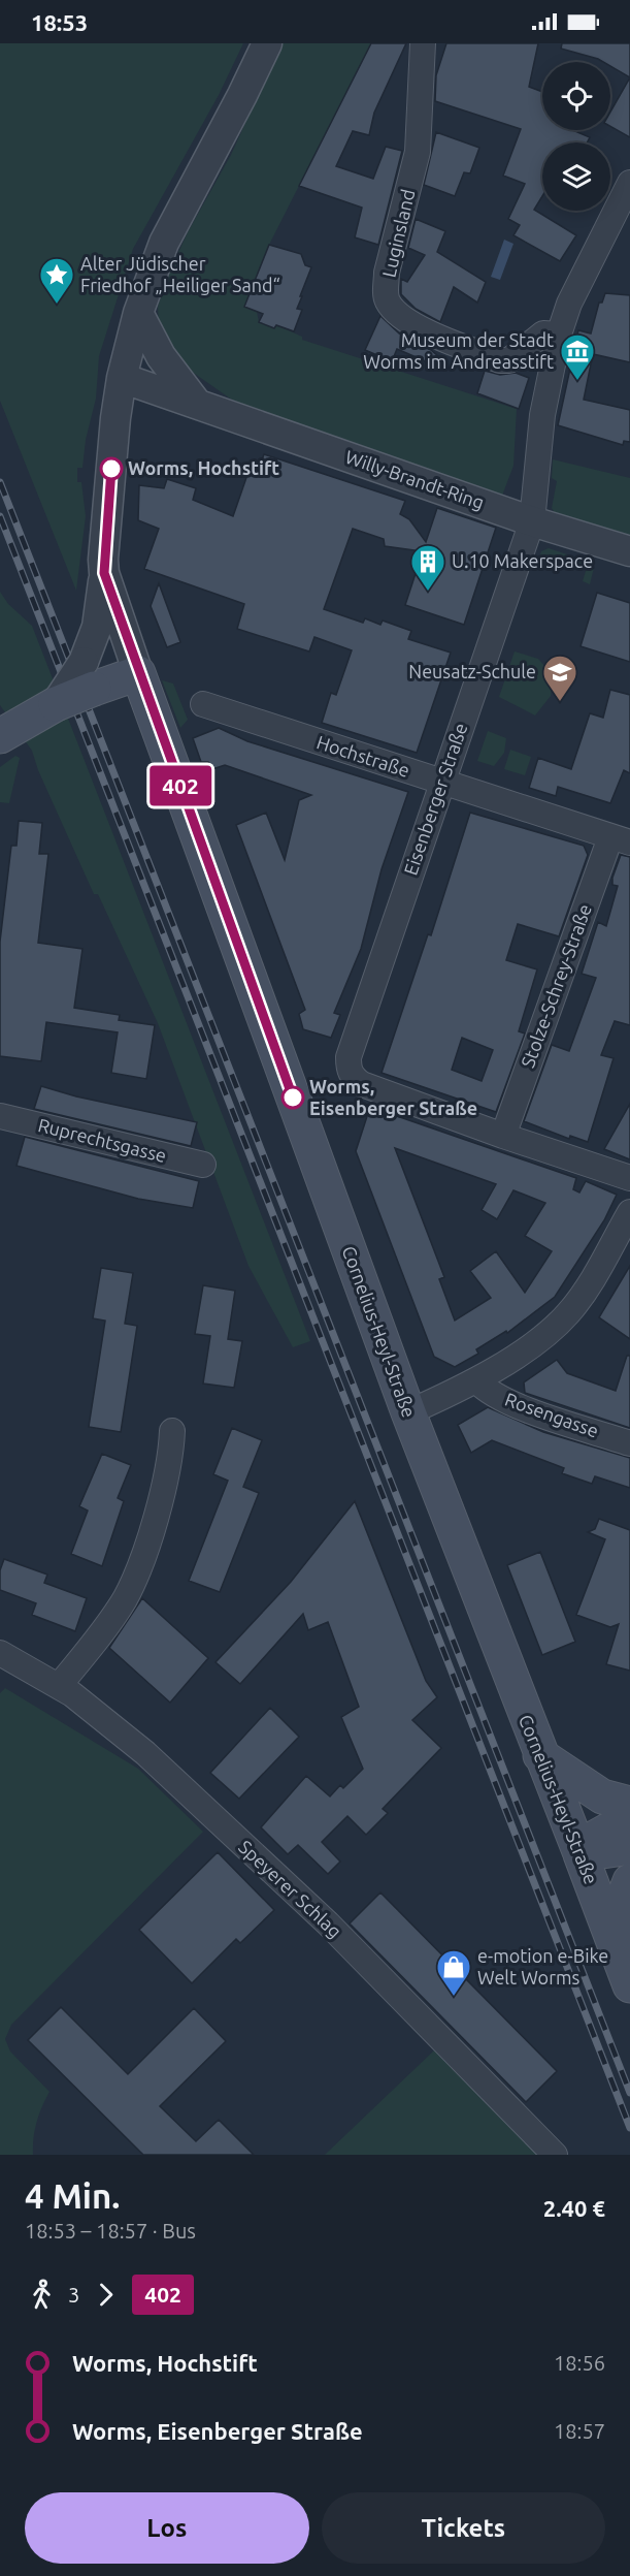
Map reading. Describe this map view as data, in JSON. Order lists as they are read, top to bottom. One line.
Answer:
{"streets":{"main road":["Cornelius-Heyl-Straße"],"street":["Luginsland","Willy-Brandt-Ring","Hochstraße","Eisenberger Straße","Stolze-Schrey-Straße","Ruprechtsgasse","Rosengasse","Speyerer Schlag"]},"crossings":[["Luginsland","Eisenberger Straße"],["Willy-Brandt-Ring","Eisenberger Straße"],["Hochstraße","Eisenberger Straße"],["Hochstraße","Stolze-Schrey-Straße"],["Eisenberger Straße","Stolze-Schrey-Straße"]],"places":{"place":["Alter Jüdischer Friedhof „Heiliger Sand“"],"museum":["Museum der Stadt Worms im Andreasstift"],"other":["Worms, Hochstift","Worms, Eisenberger Straße"],"building":["U.10 Makerspace"],"school or university":["Neusatz-Schule"],"shop":["e-motion e-Bike Welt Worms"]},"lines":["bus line 402"],"page":{"status":"18:53","on_map":"402","heading":["4 Min.","18:53 – 18:57 · Bus","2.40 €"],"legs":["3","402"],"list":[{"name":"Worms, Hochstift","value":"18:56"},{"name":"Worms, Eisenberger Straße","value":"18:57"}],"buttons":["Los","Tickets"]}}
